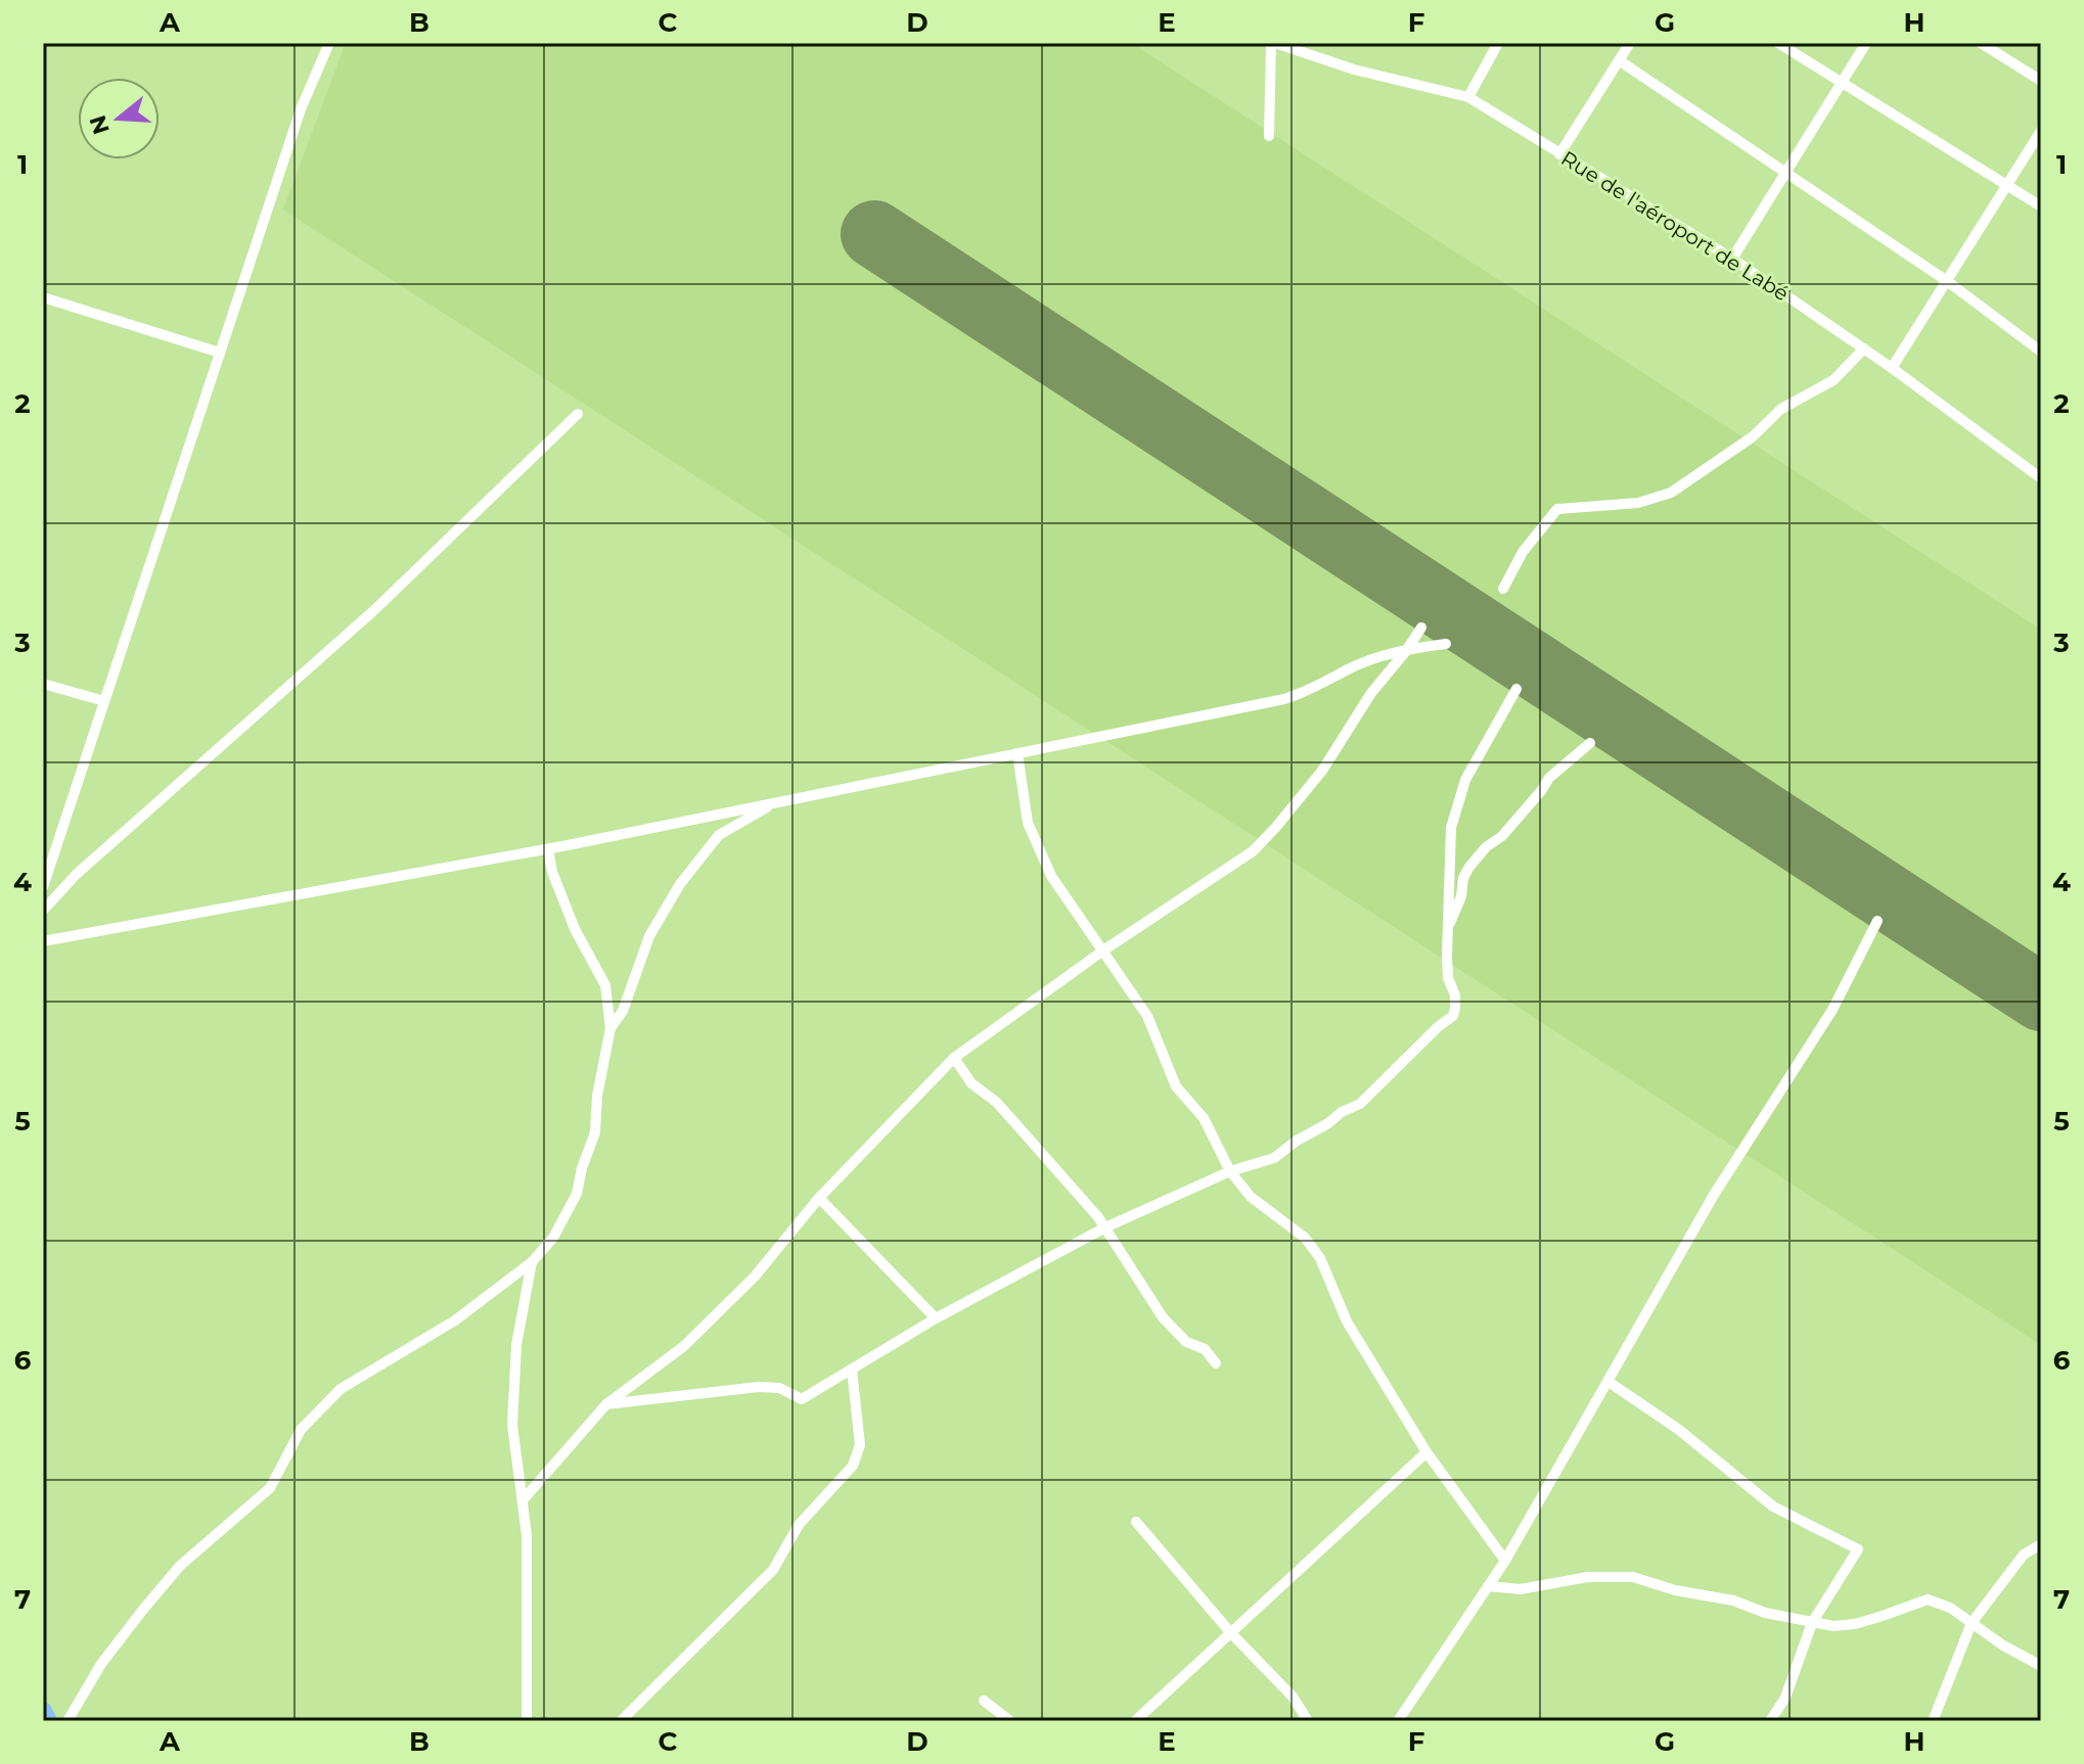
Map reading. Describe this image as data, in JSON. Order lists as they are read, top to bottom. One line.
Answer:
{"streets":{"street":["Rue de l'aéroport de Labé"]},"north":"left","grid":{"columns":["A","B","C","D","E","F","G","H"],"rows":["1","2","3","4","5","6","7"]}}
